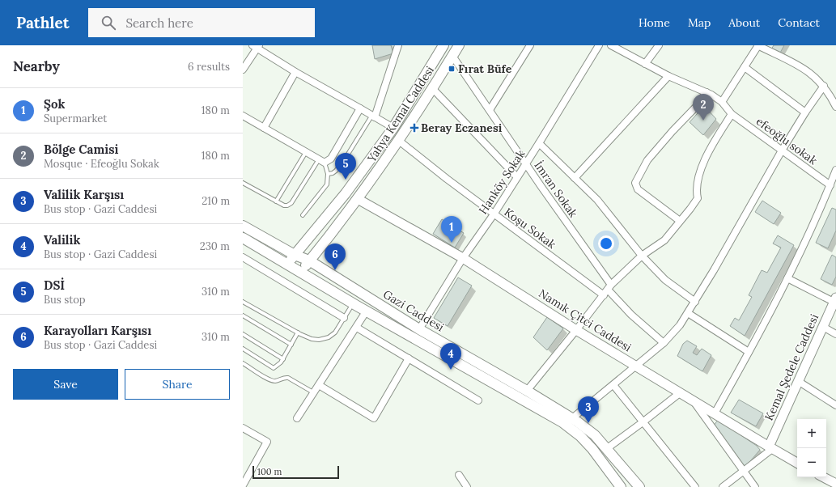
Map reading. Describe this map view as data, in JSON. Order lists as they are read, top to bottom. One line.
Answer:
{"streets":{"main road":["Yahya Kemal Caddesi","Gazi Caddesi"],"street":["efeoğlu sokak","Hanköy Sokak","İmran Sokak","Koşu Sokak","Namık Çitci Caddesi","Kemal Şedele Caddesi"]},"crossings":[["Yahya Kemal Caddesi","İmran Sokak"],["Yahya Kemal Caddesi","Koşu Sokak"],["Yahya Kemal Caddesi","Gazi Caddesi"],["Yahya Kemal Caddesi","Namık Çitci Caddesi"],["Hanköy Sokak","İmran Sokak"],["Hanköy Sokak","Koşu Sokak"],["Hanköy Sokak","Gazi Caddesi"],["Hanköy Sokak","Namık Çitci Caddesi"],["İmran Sokak","Koşu Sokak"],["Namık Çitci Caddesi","Kemal Şedele Caddesi"]],"places":{"transit":["Fırat Büfe"],"health":["Beray Eczanesi"]},"scale_bar":"100 m","page":{"header":"Pathlet","search":"Search here","nav":["Home","Map","About","Contact"],"heading":["Nearby","6 results"],"list":[{"mark":"1","name":"Şok","note":"Supermarket","value":"180 m"},{"mark":"2","name":"Bölge Camisi","note":"Mosque · Efeoğlu Sokak","value":"180 m"},{"mark":"3","name":"Valilik Karşısı","note":"Bus stop · Gazi Caddesi","value":"210 m"},{"mark":"4","name":"Valilik","note":"Bus stop · Gazi Caddesi","value":"230 m"},{"mark":"5","name":"DSİ","note":"Bus stop","value":"310 m"},{"mark":"6","name":"Karayolları Karşısı","note":"Bus stop · Gazi Caddesi","value":"310 m"}],"pins":["2","5","1","6","4","3"],"buttons":["Save","Share"],"map_buttons":["+","−"],"scale":"100 m"}}
